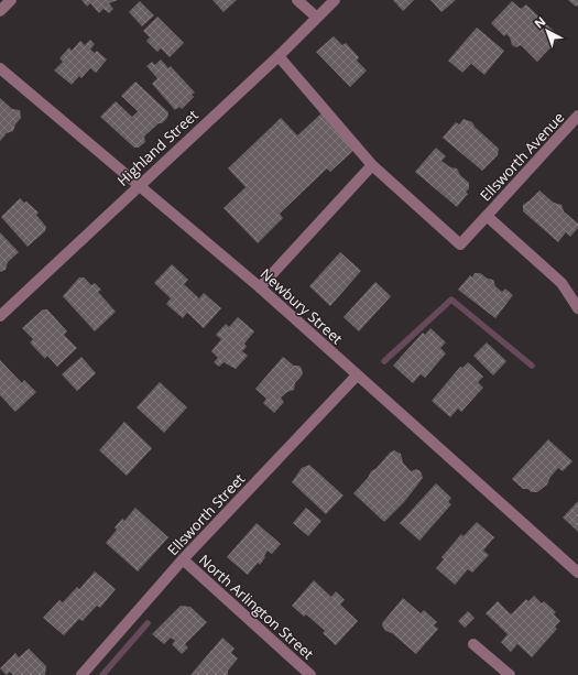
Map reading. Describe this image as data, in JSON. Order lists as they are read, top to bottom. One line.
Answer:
{"streets":{"street":["Highland Street","Ellsworth Avenue","Newbury Street","Ellsworth Street","North Arlington Street"]},"crossings":[["Highland Street","Newbury Street"],["Newbury Street","Ellsworth Street"],["Ellsworth Street","North Arlington Street"]],"north":"top left"}
